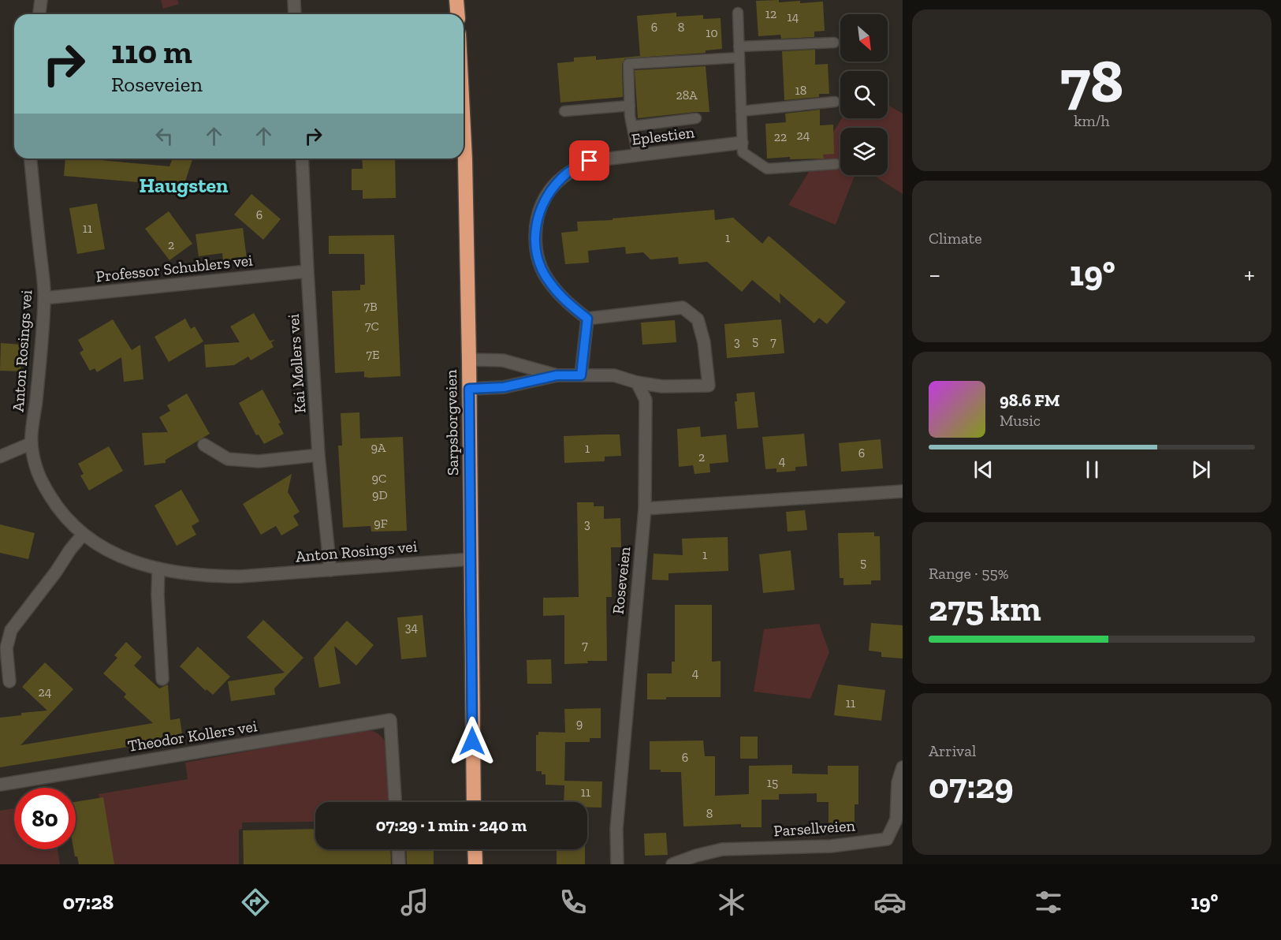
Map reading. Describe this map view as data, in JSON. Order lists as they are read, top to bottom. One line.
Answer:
{"streets":{"highway":["Sarpsborgveien"],"street":["Eplestien","Professor Schublers vei","Anton Rosings vei","Kai Møllers vei","Roseveien","Theodor Kollers vei","Parsellveien"]},"crossings":[["Professor Schublers vei","Anton Rosings vei"],["Professor Schublers vei","Kai Møllers vei"],["Anton Rosings vei","Kai Møllers vei"],["Anton Rosings vei","Sarpsborgveien"]],"districts":["Haugsten"],"house_numbers":["12","14","6","8","10","18","28A","24","22","6","11","1","2","7B","7C","5","3","7","7E","9A","1","6","2","4","9C","9D","9F","3","1","5","34","7","4","24","11","9","6","15","11","8"],"north":"bottom right","page":{"tile":[["78","km/h"],"Climate",["Range · 55%","275 km"],["Arrival","07:29"]],"turn":["110 m","Roseveien"],"heat":["−","19°","+"],"song":["98.6 FM","Music"],"limit":"80","trip":"07:29 · 1 min · 240 m","tabs":["07:28","19°"]}}
